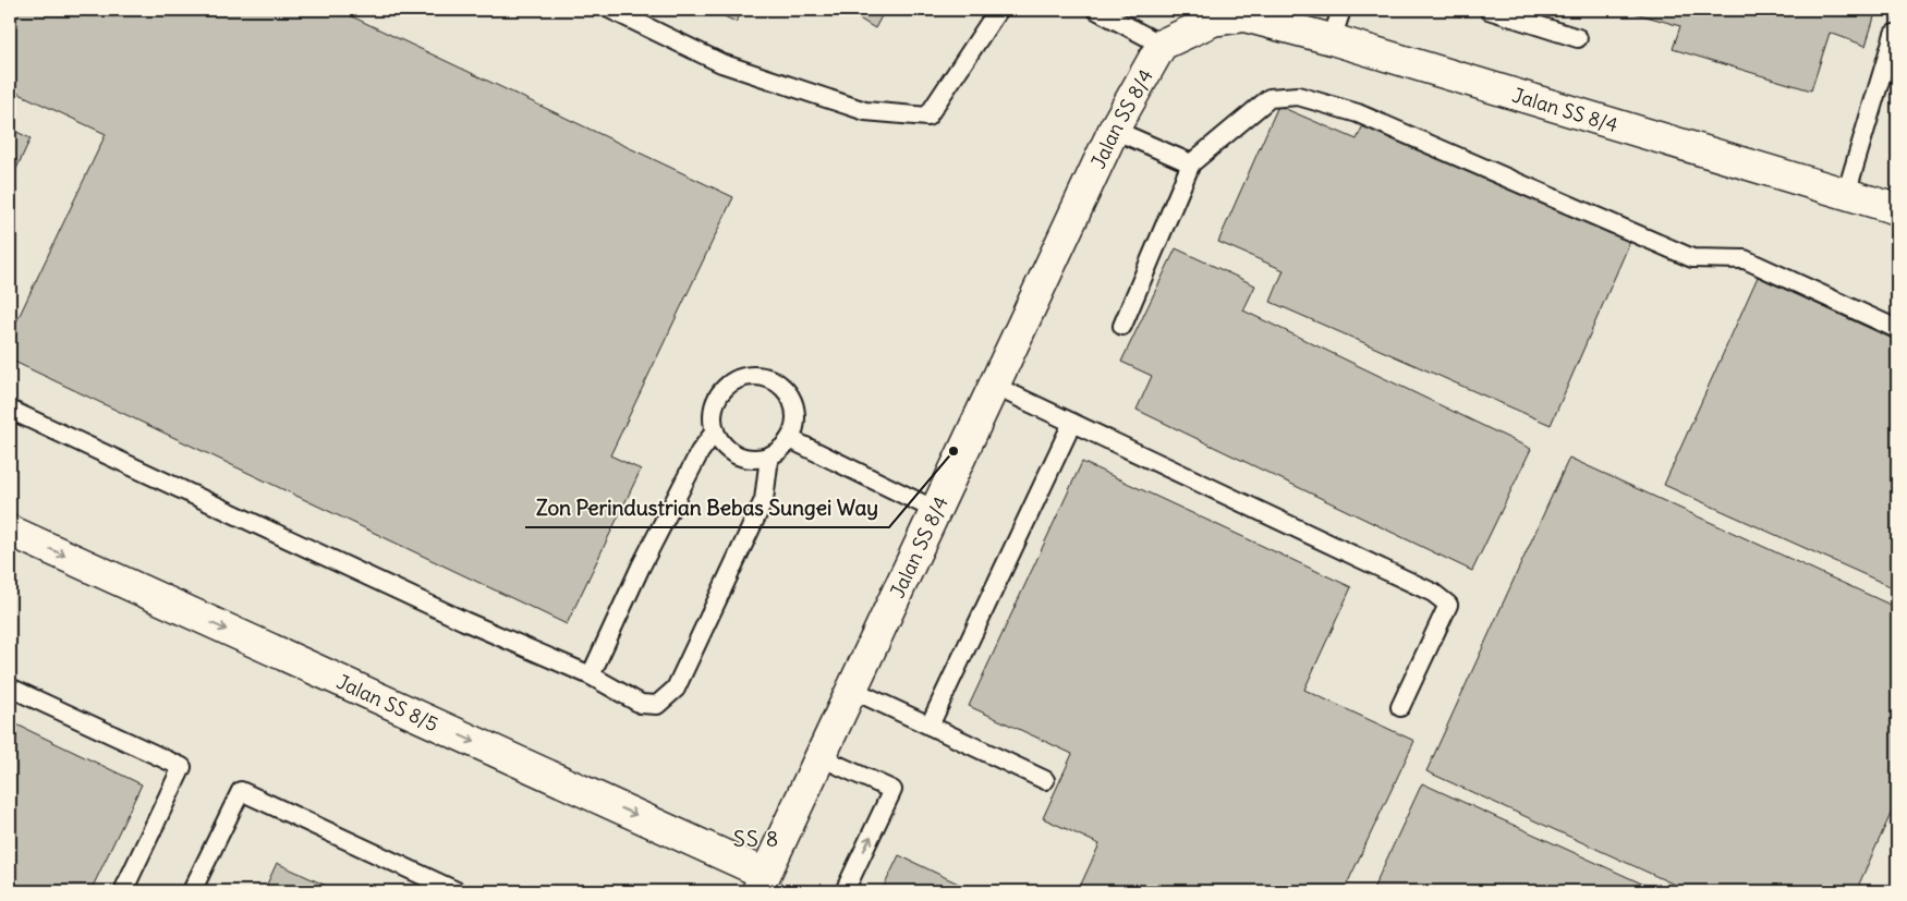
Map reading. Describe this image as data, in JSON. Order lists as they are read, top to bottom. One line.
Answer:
{"streets":{"street":["Jalan SS 8/4","Jalan SS 8/5"]},"crossings":[["Jalan SS 8/4","Jalan SS 8/5"]],"one_way":["Jalan SS 8/5"],"districts":["SS 8"],"places":["Zon Perindustrian Bebas Sungei Way"]}
